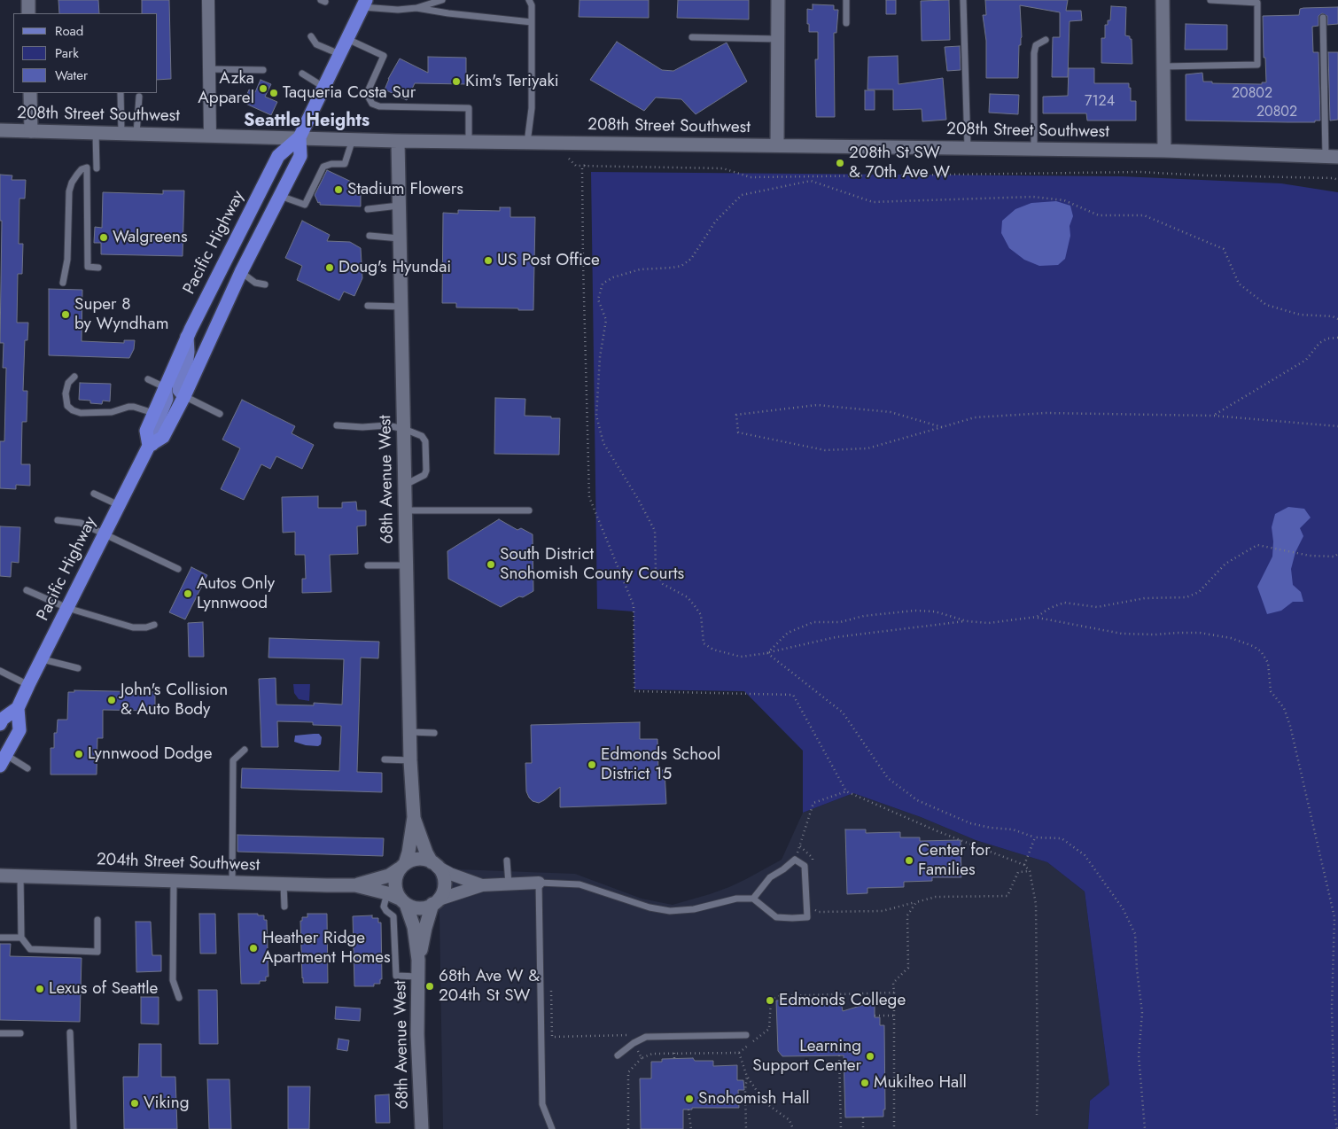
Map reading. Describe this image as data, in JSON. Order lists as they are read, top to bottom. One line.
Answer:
{"streets":{"highway":["Pacific Highway"],"street":["208th Street Southwest","68th Avenue West","204th Street Southwest"]},"crossings":[["208th Street Southwest","Pacific Highway"],["208th Street Southwest","68th Avenue West"],["68th Avenue West","204th Street Southwest"]],"districts":["Seattle Heights"],"places":["Kim's Teriyaki","Azka Apparel","Taqueria Costa Sur","208th St SW & 70th Ave W","Stadium Flowers","Walgreens","US Post Office","Doug's Hyundai","Super 8 by Wyndham","South District Snohomish County Courts","Autos Only Lynnwood","John's Collision & Auto Body","Lynnwood Dodge","Edmonds School District 15","Center for Families","Heather Ridge Apartment Homes","68th Ave W & 204th St SW","Lexus of Seattle","Edmonds College","Learning Support Center","Mukilteo Hall","Snohomish Hall","Viking"],"house_numbers":["20802","7124","20802"],"legend":["Road","Park","Water"]}
